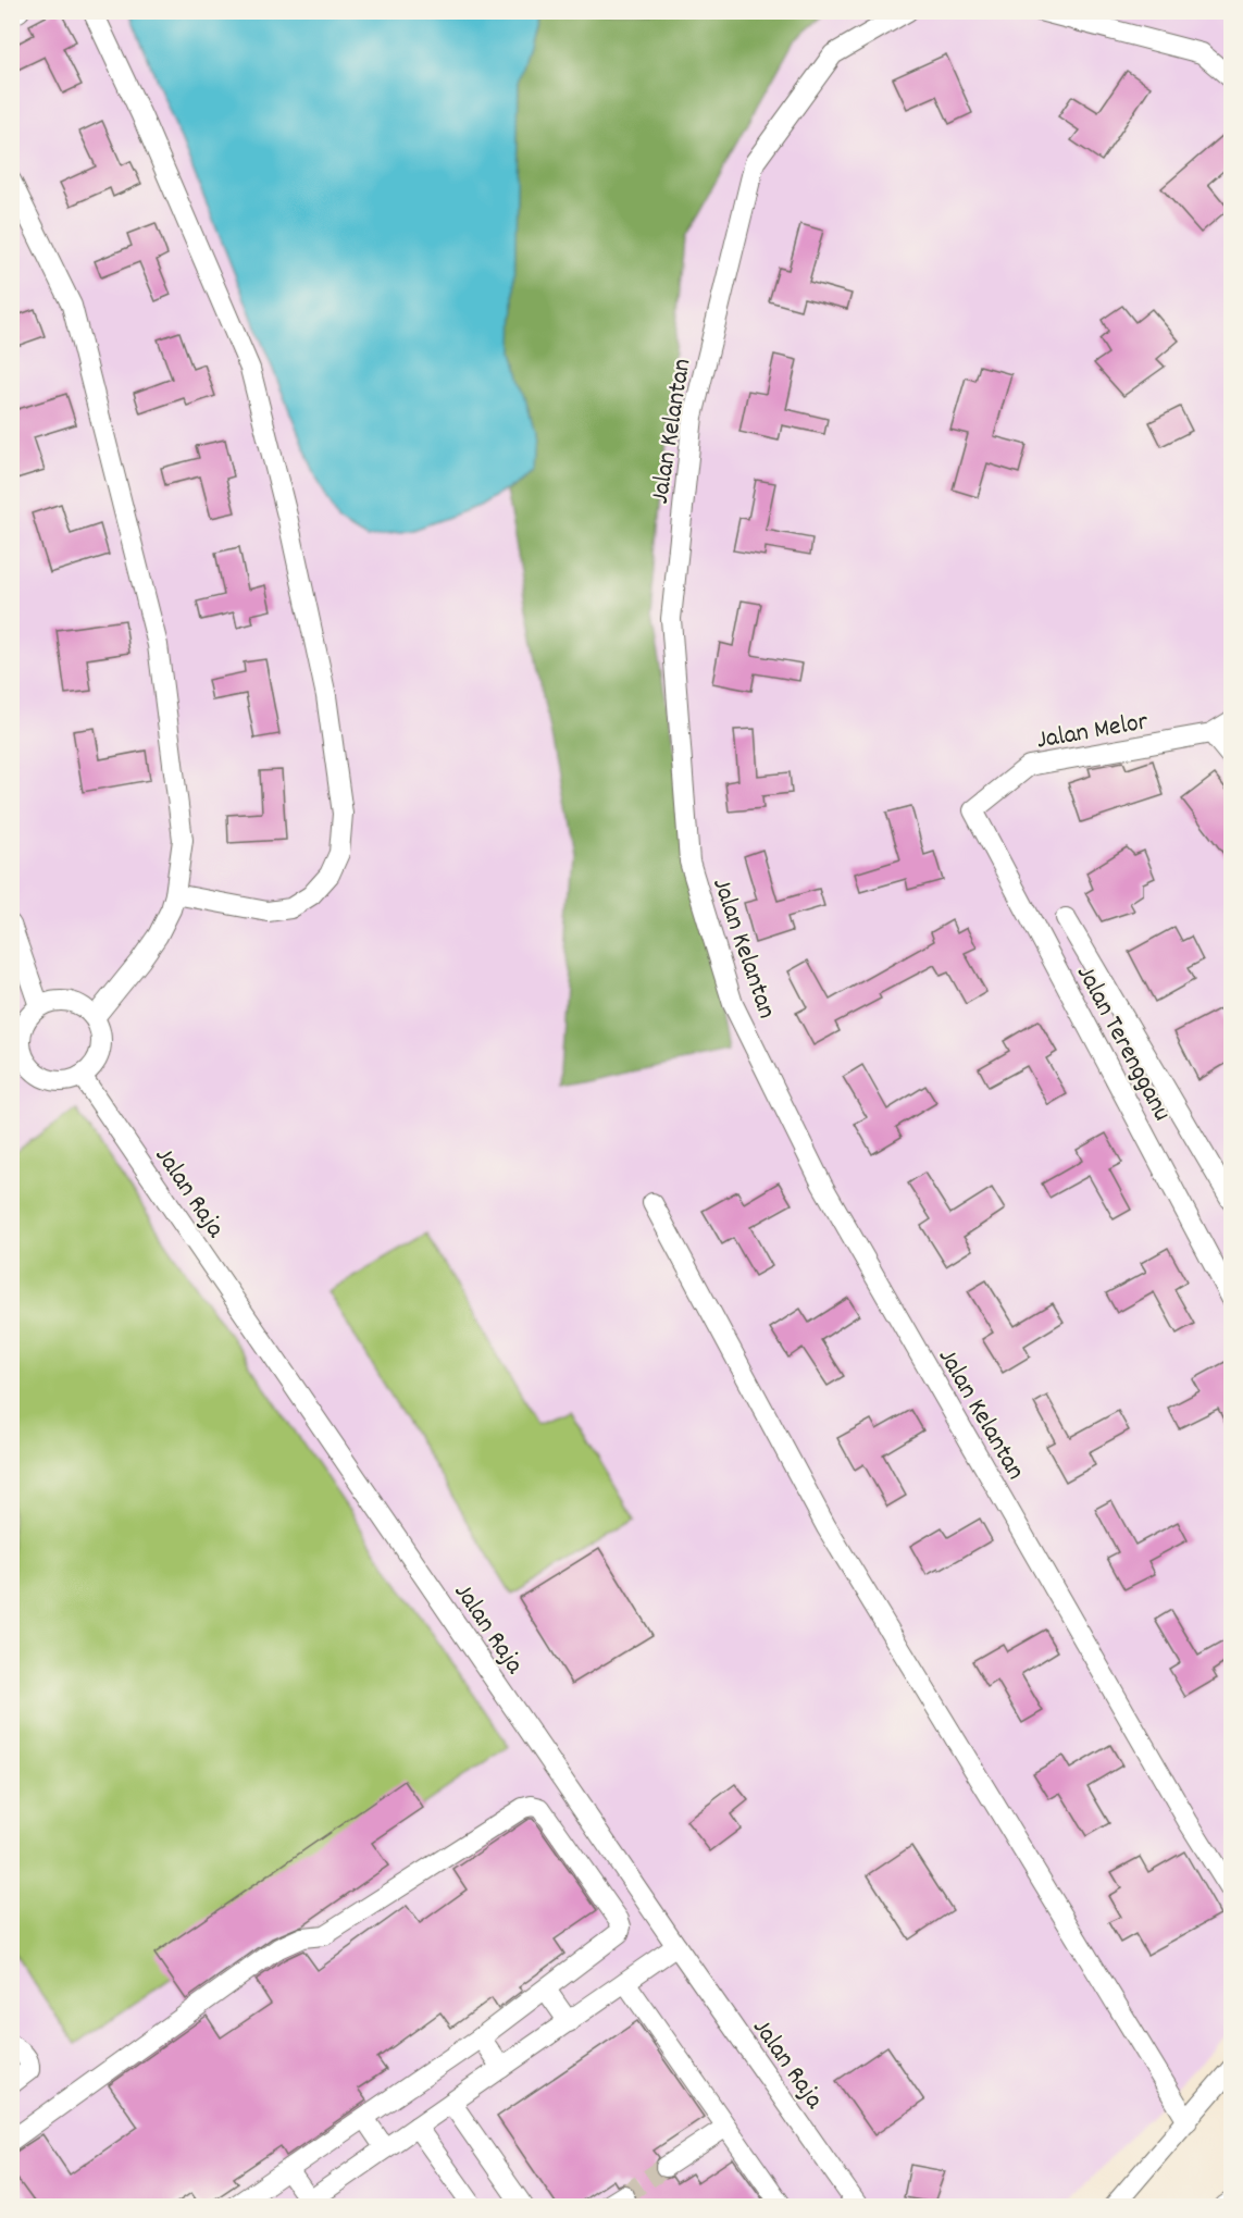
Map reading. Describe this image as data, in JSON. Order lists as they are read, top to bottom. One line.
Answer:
{"streets":{"street":["Jalan Kelantan","Jalan Melor","Jalan Terengganu","Jalan Raja"]},"crossings":[["Jalan Melor","Jalan Terengganu"]]}
